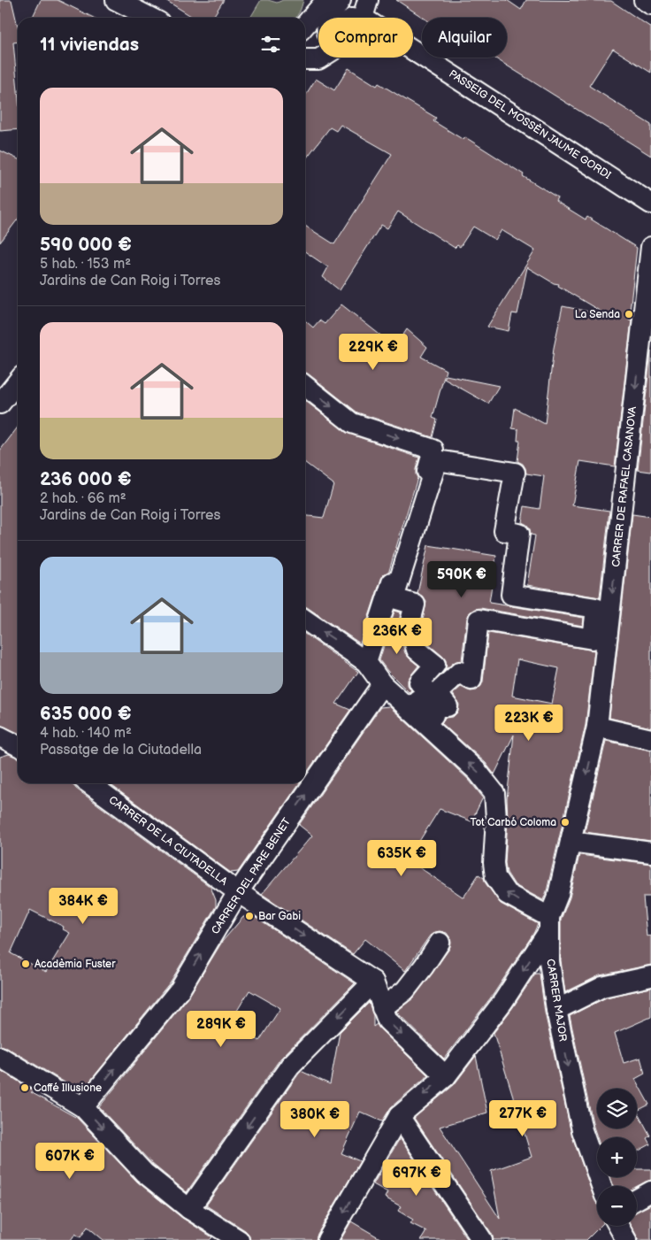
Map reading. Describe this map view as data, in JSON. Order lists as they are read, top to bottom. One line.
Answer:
{"streets":{"street":["PASSEIG DEL MOSSÈN JAUME GORDI","CARRER DE RAFAEL CASANOVA","CARRER DE LA CIUTADELLA","CARRER DEL PARE BENET","CARRER MAJOR"]},"crossings":[["CARRER DE RAFAEL CASANOVA","CARRER MAJOR"],["CARRER DE LA CIUTADELLA","CARRER DEL PARE BENET"]],"one_way":["CARRER DE RAFAEL CASANOVA","CARRER DE LA CIUTADELLA","CARRER MAJOR"],"places":["La Senda","Tot Carbó Coloma","Bar Gabi","Acadèmia Fuster","Caffé Illusione"],"page":{"chip":["Comprar","Alquilar"],"heading":"11 viviendas","list":[{"name":"590 000 €","note":"5 hab. · 153 m² · Jardins de Can Roig i Torres"},{"name":"236 000 €","note":"2 hab. · 66 m² · Jardins de Can Roig i Torres"},{"name":"635 000 €","note":"4 hab. · 140 m² · Passatge de la Ciutadella"}],"price":["229K €","590K €","236K €","223K €","635K €","384K €","289K €","277K €","380K €","607K €","697K €"],"map_buttons":["+","−"]}}
